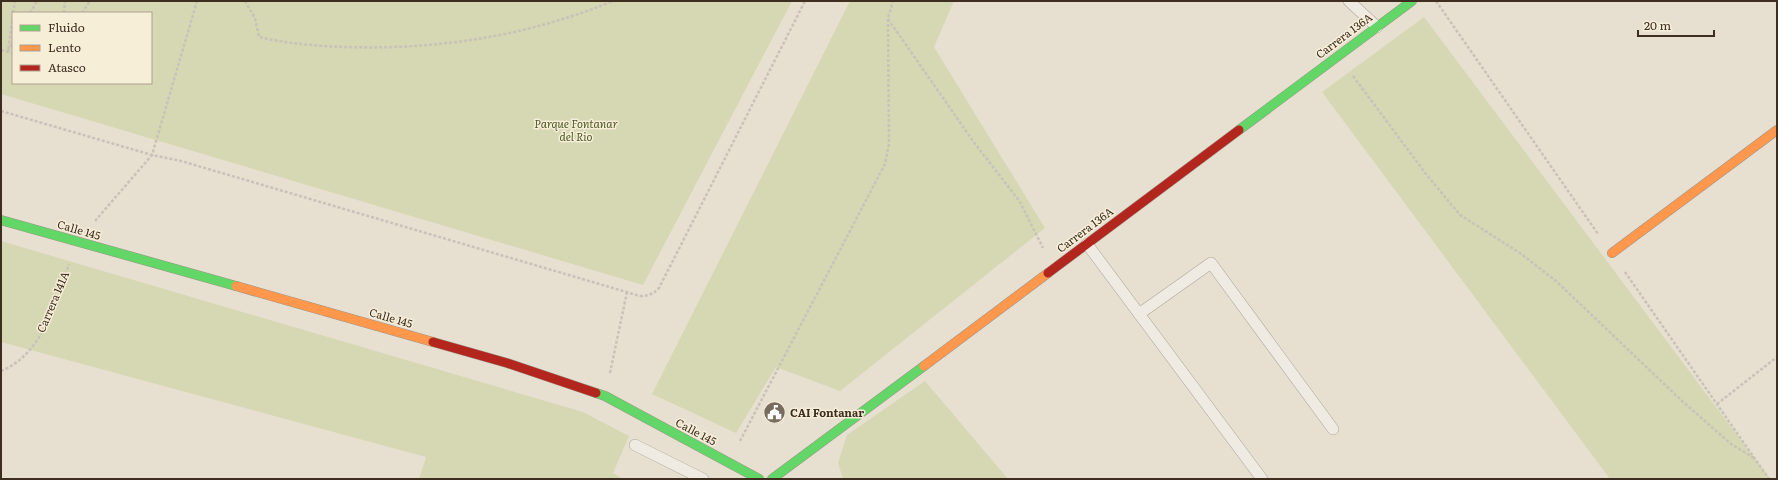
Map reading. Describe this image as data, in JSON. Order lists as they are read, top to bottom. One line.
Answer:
{"streets":{"street":["Carrera 136A","Calle 145"],"path":["Carrera 141A"]},"crossings":[["Calle 145","Carrera 141A"]],"parks":["Parque Fontanar del Rio"],"places":{"public building":["CAI Fontanar"]},"legend":["Fluido","Lento","Atasco"],"scale_bar":"20 m"}
